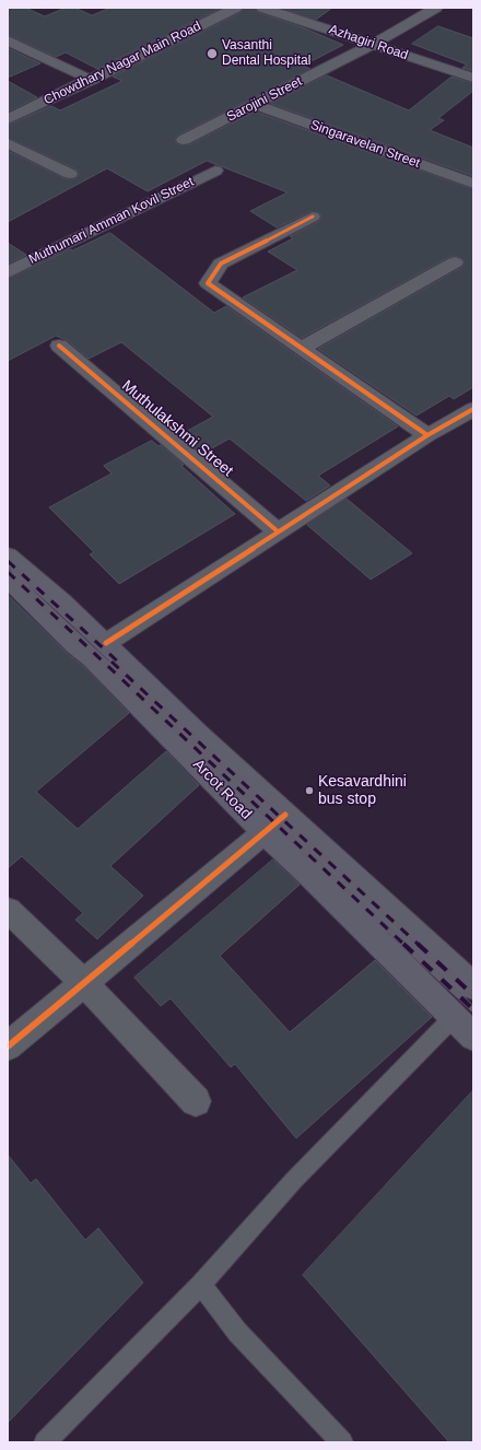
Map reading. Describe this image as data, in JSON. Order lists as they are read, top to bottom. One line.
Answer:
{"streets":{"main road":["Arcot Road"],"street":["Azhagiri Road","Chowdhary Nagar Main Road","Sarojini Street","Singaravelan Street","Muthumari Amman Kovil Street","Muthulakshmi Street"]},"crossings":[["Azhagiri Road","Sarojini Street"],["Sarojini Street","Singaravelan Street"]],"places":["Vasanthi Dental Hospital","Kesavardhini bus stop"]}
